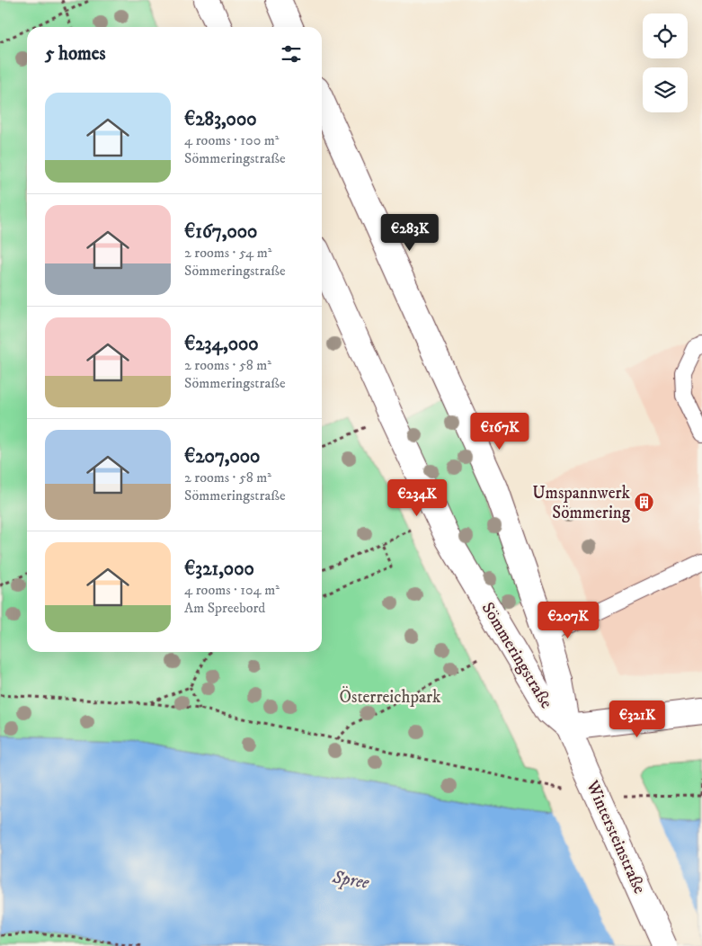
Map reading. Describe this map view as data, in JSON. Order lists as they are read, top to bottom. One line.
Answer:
{"streets":{"street":["Sömmeringstraße","Wintersteinstraße"]},"crossings":[["Sömmeringstraße","Wintersteinstraße"]],"water":["Spree"],"parks":["Österreichpark"],"places":{"building":["Umspannwerk Sömmering"]},"page":{"heading":"5 homes","list":[{"name":"€283,000","note":"4 rooms · 100 m² · Sömmeringstraße"},{"name":"€167,000","note":"2 rooms · 54 m² · Sömmeringstraße"},{"name":"€234,000","note":"2 rooms · 58 m² · Sömmeringstraße"},{"name":"€207,000","note":"2 rooms · 58 m² · Sömmeringstraße"},{"name":"€321,000","note":"4 rooms · 104 m² · Am Spreebord"}],"price":["€283K","€167K","€234K","€207K","€321K"]}}
